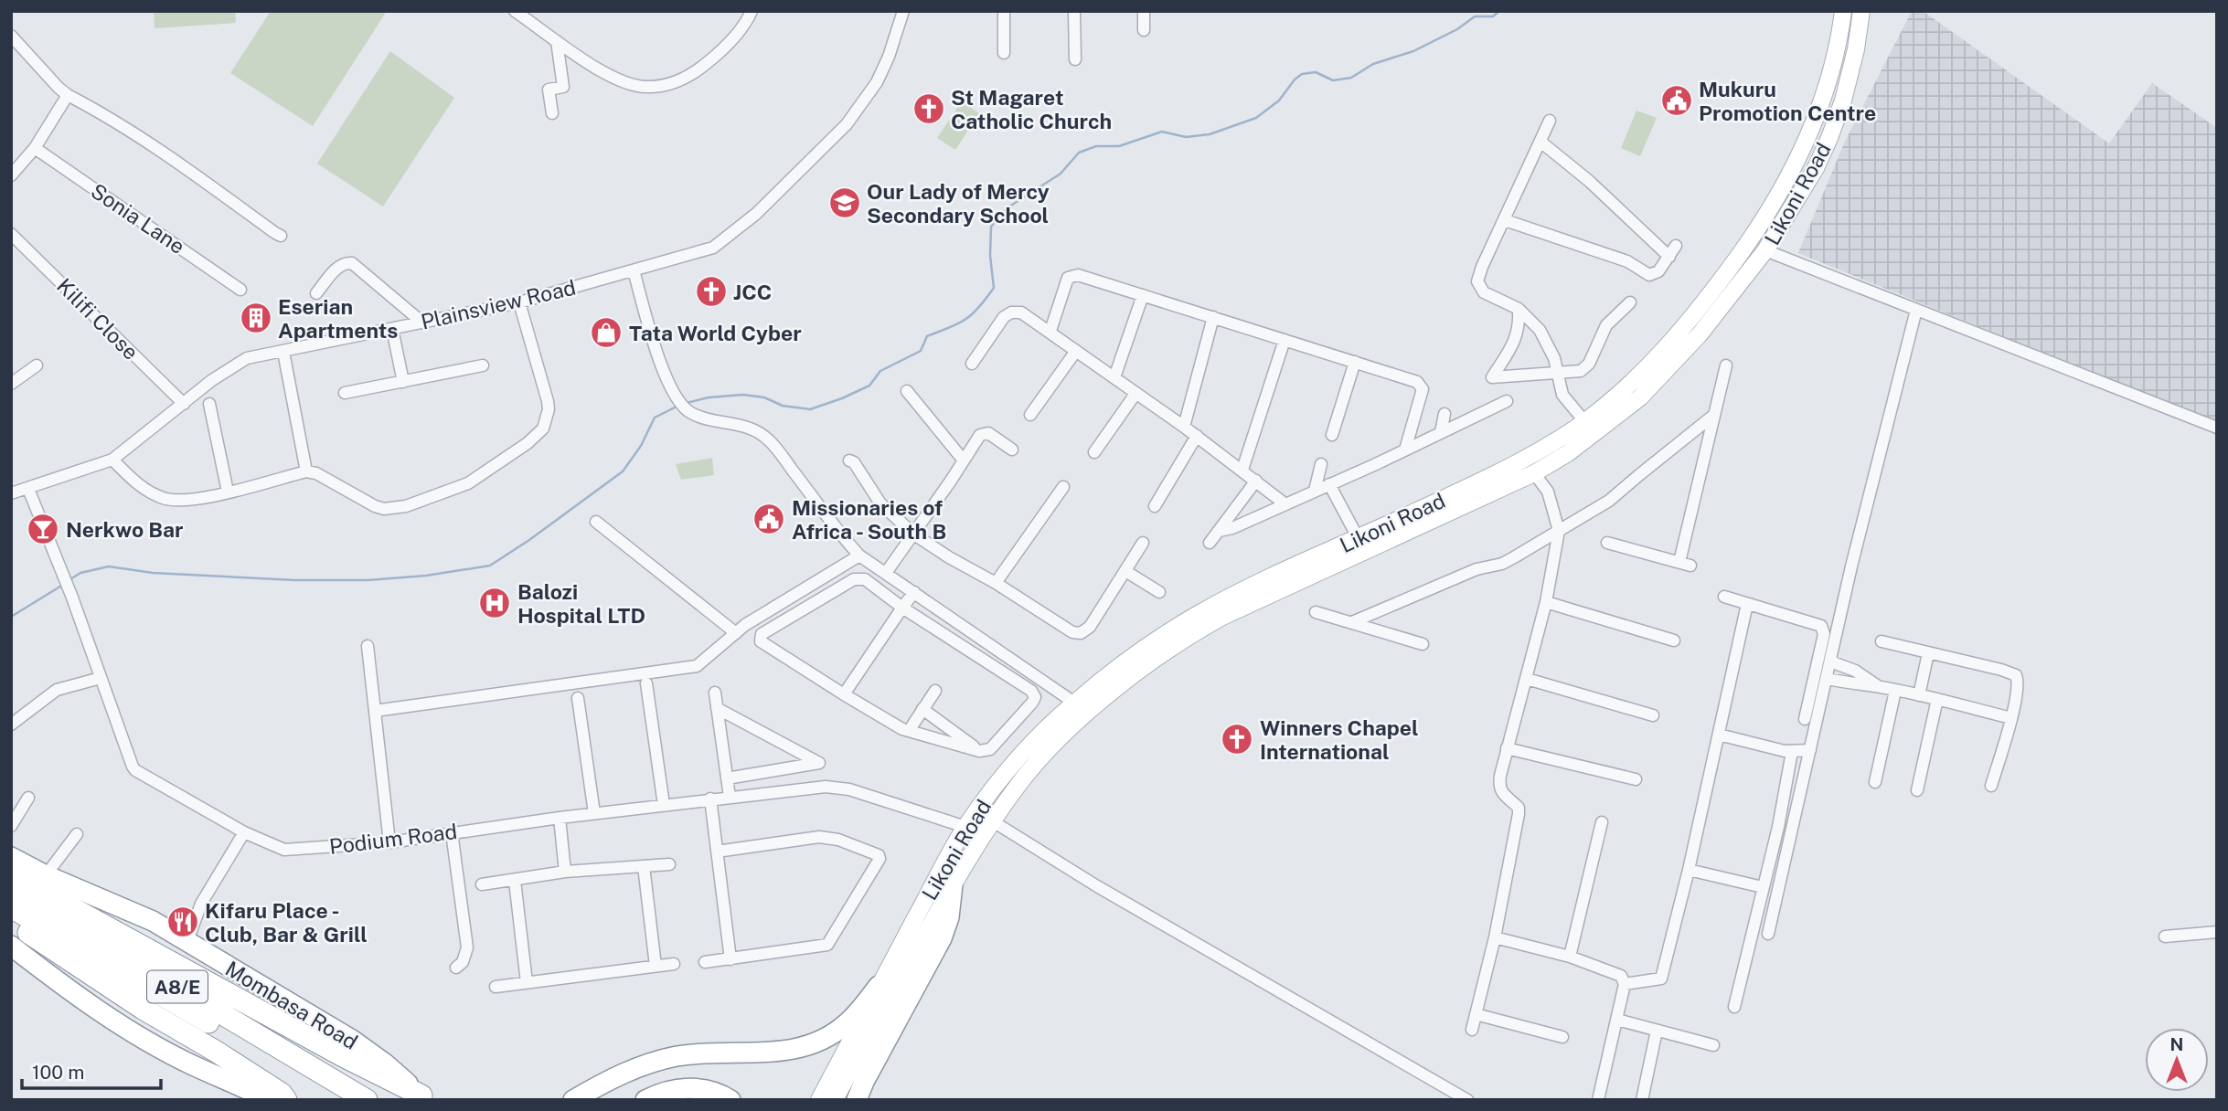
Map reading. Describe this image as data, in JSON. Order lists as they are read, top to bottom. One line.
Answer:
{"streets":{"highway":["A8/E","Mombasa Road"],"main road":["Likoni Road"],"street":["Sonia Lane","Plainsview Road","Kilifi Close","Podium Road"]},"crossings":[["Likoni Road","Podium Road"],["Plainsview Road","Kilifi Close"],["Plainsview Road","Podium Road"]],"places":{"public building":["Mukuru Promotion Centre","Missionaries of Africa - South B"],"church":["St Magaret Catholic Church","JCC","Winners Chapel International"],"school or university":["Our Lady of Mercy Secondary School"],"building":["Eserian Apartments"],"shop":["Tata World Cyber"],"bar":["Nerkwo Bar"],"hospital":["Balozi Hospital LTD"],"restaurant":["Kifaru Place - Club, Bar & Grill"]},"scale_bar":"100 m","north":"top"}
